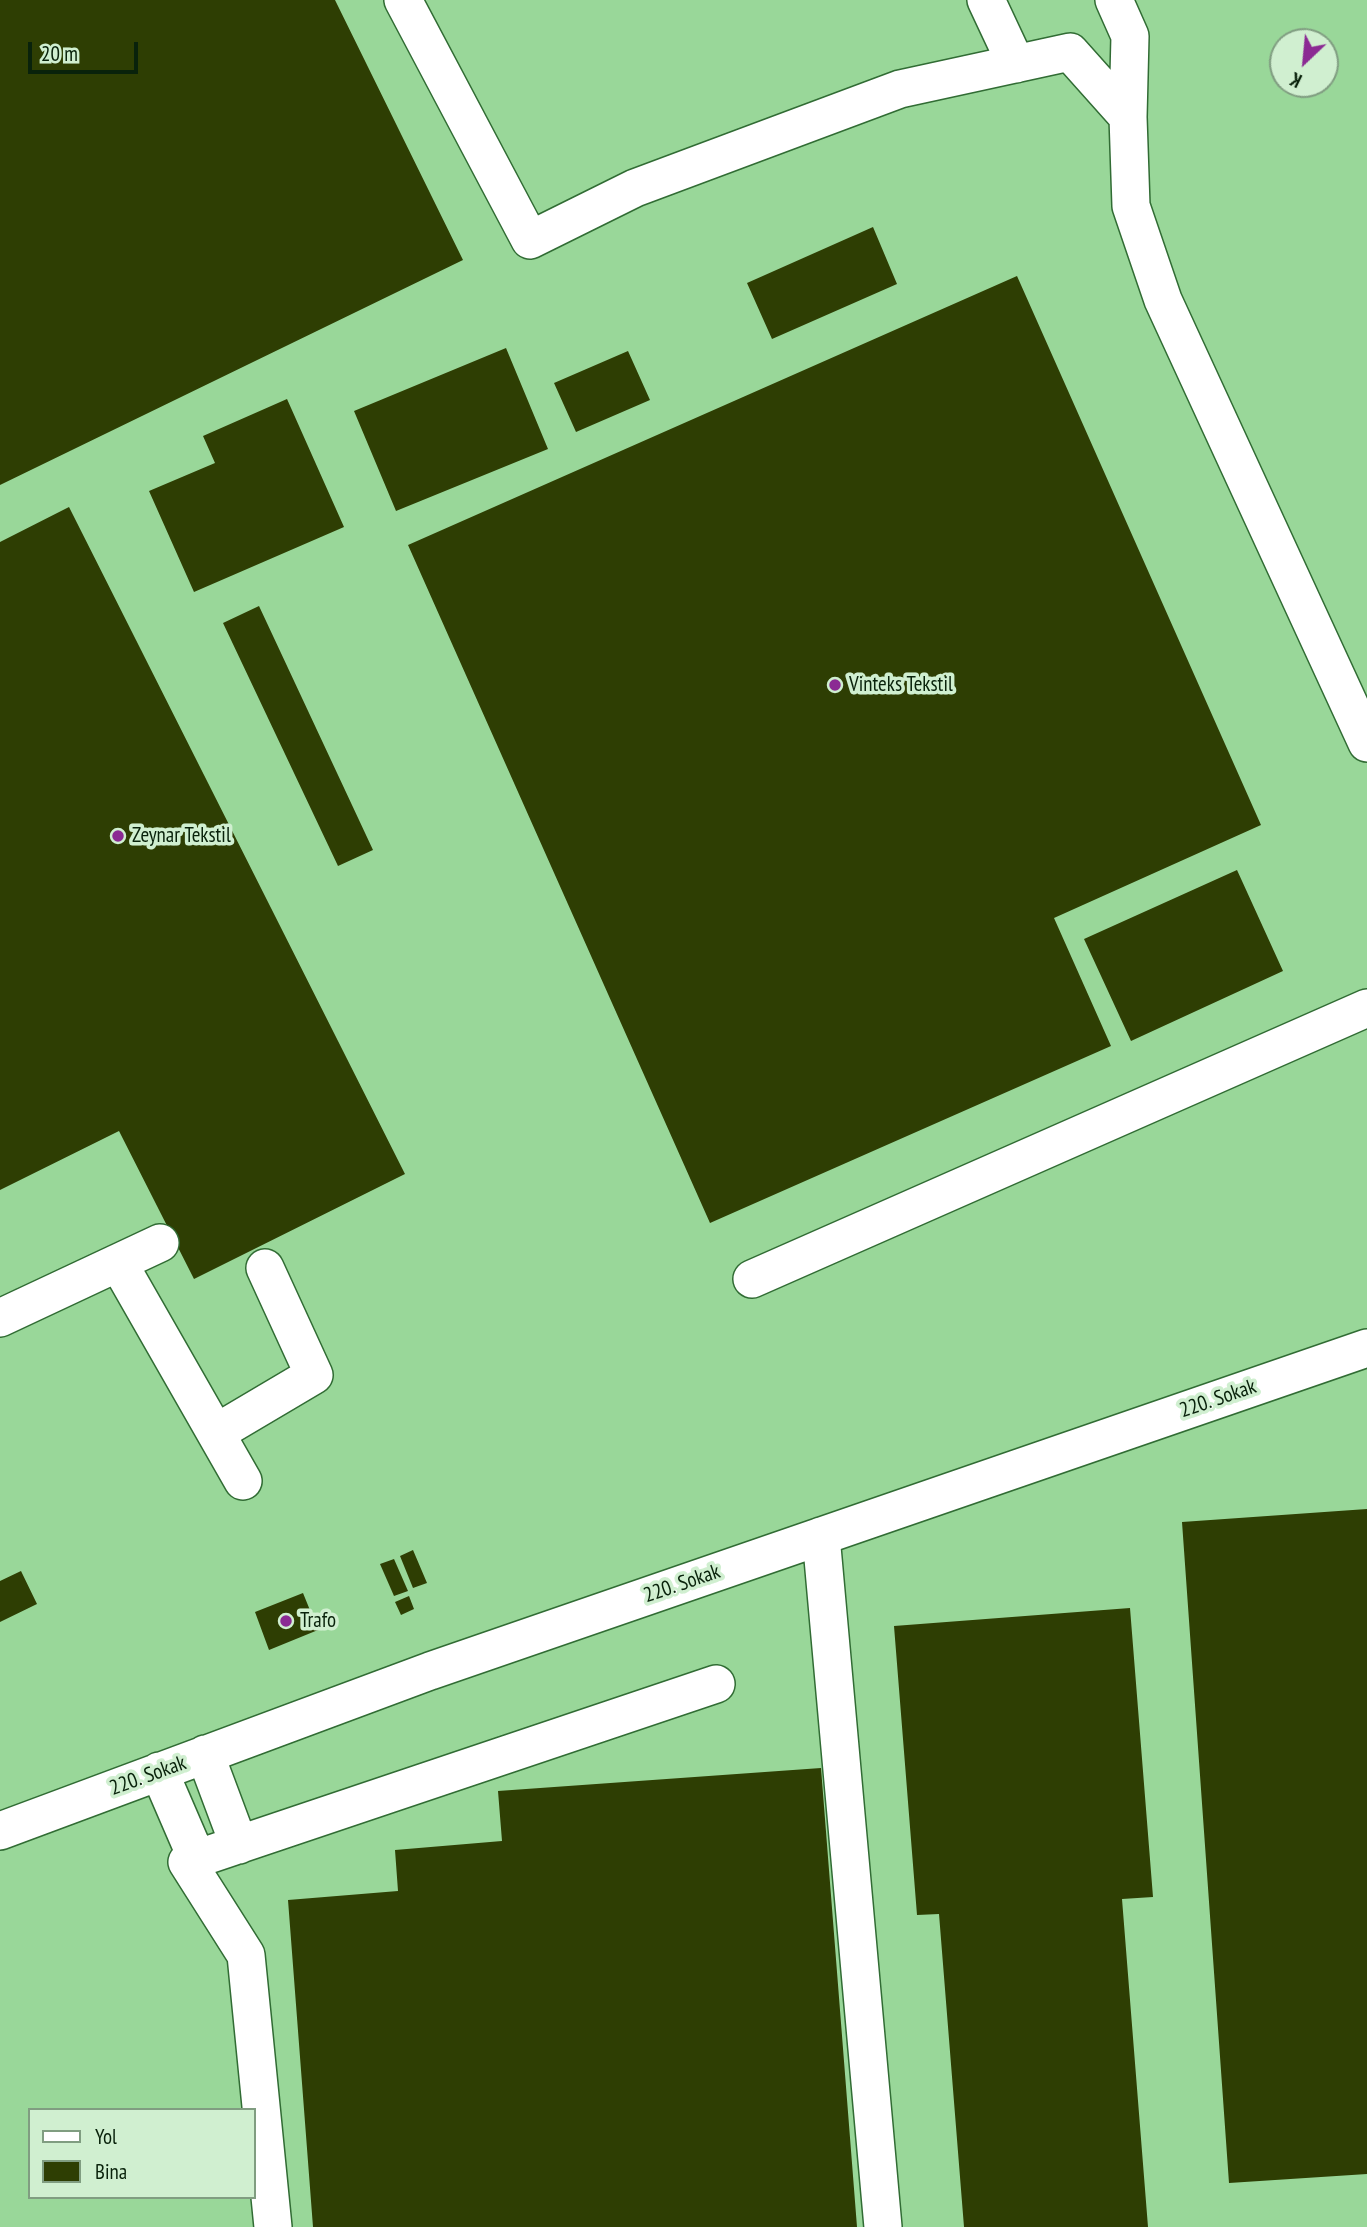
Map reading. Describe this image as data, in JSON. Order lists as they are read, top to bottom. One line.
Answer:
{"streets":{"street":["220. Sokak"]},"places":["Vinteks Tekstil","Zeynar Tekstil","Trafo"],"legend":["Yol","Bina"],"scale_bar":"20 m","north":"bottom left"}
